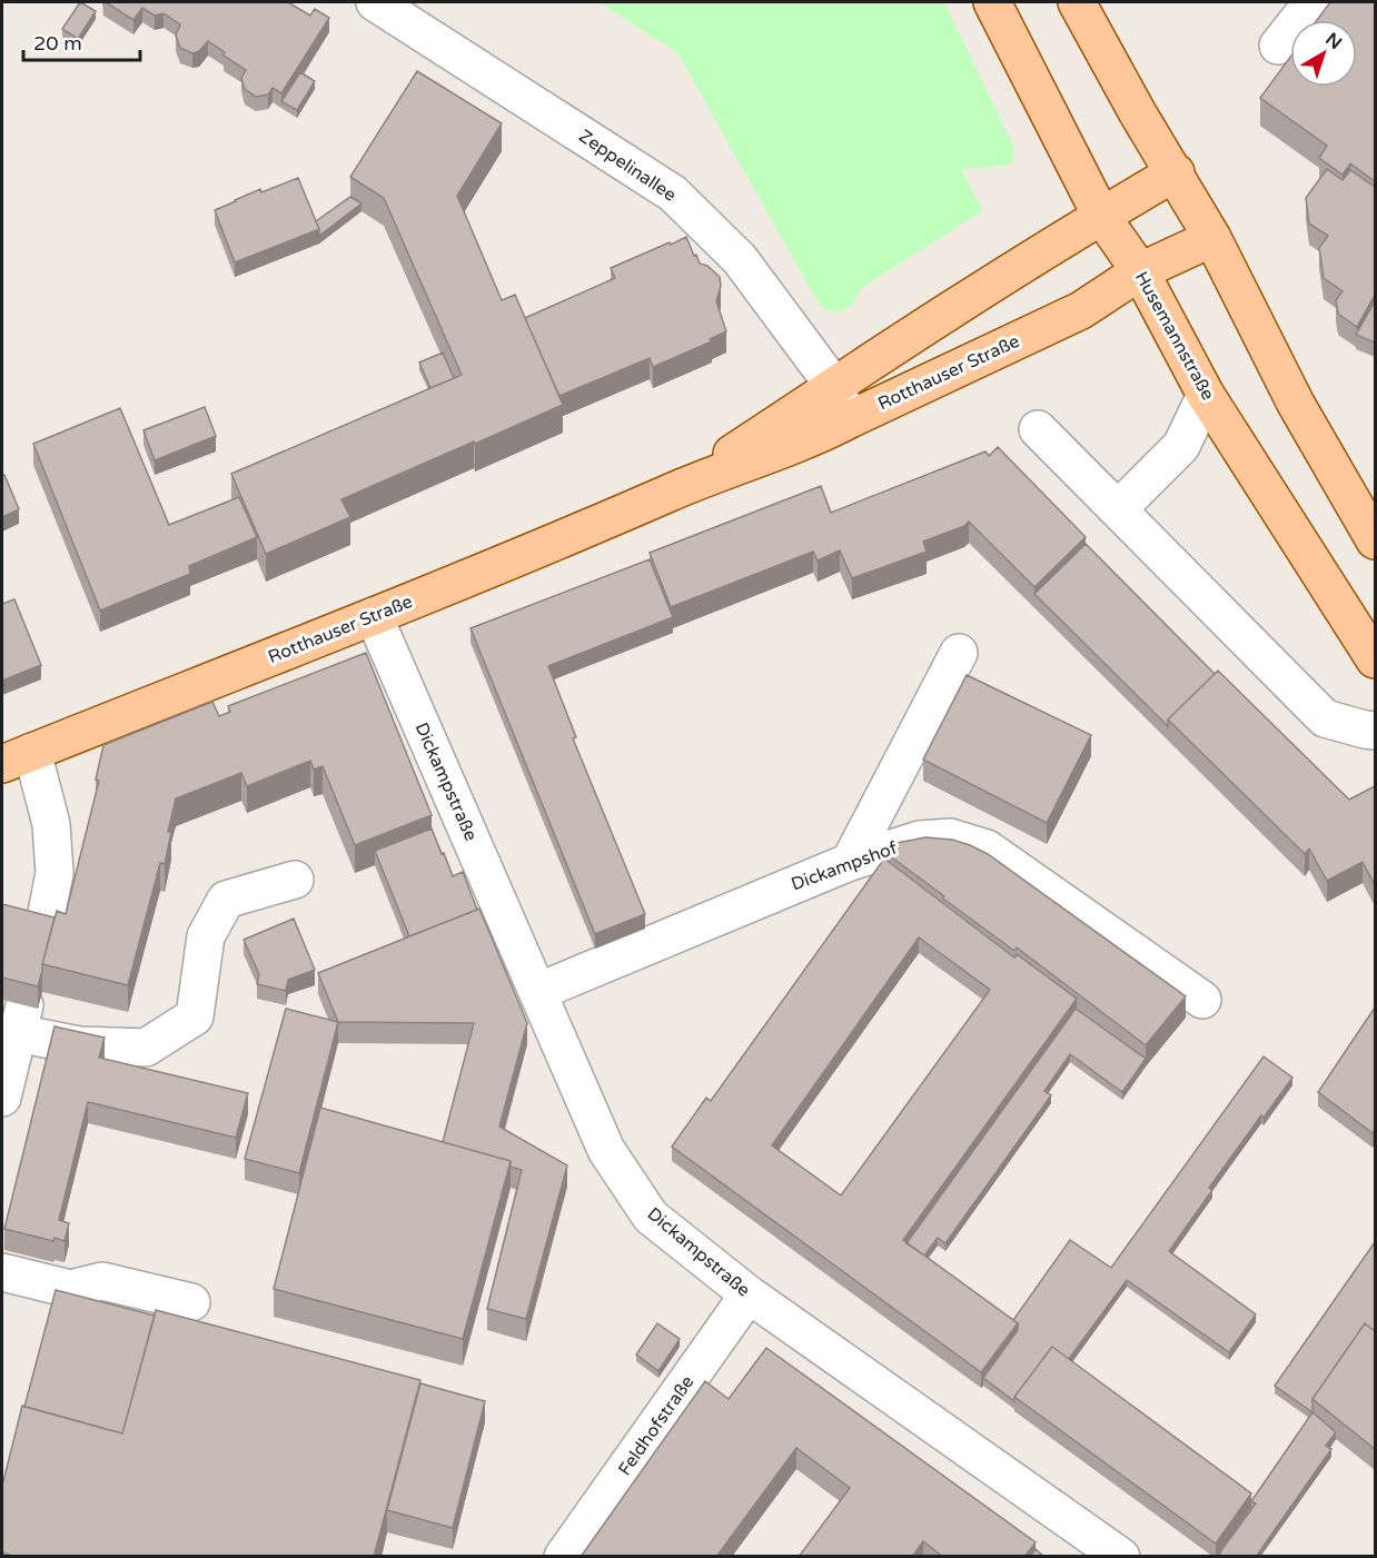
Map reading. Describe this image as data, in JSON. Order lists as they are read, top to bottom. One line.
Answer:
{"streets":{"main road":["Husemannstraße","Rotthauser Straße"],"street":["Zeppelinallee","Dickampstraße","Dickampshof","Feldhofstraße"]},"crossings":[["Zeppelinallee","Rotthauser Straße"],["Husemannstraße","Rotthauser Straße"],["Rotthauser Straße","Dickampstraße"],["Dickampstraße","Dickampshof"],["Dickampstraße","Feldhofstraße"]],"scale_bar":"20 m","north":"top right"}
